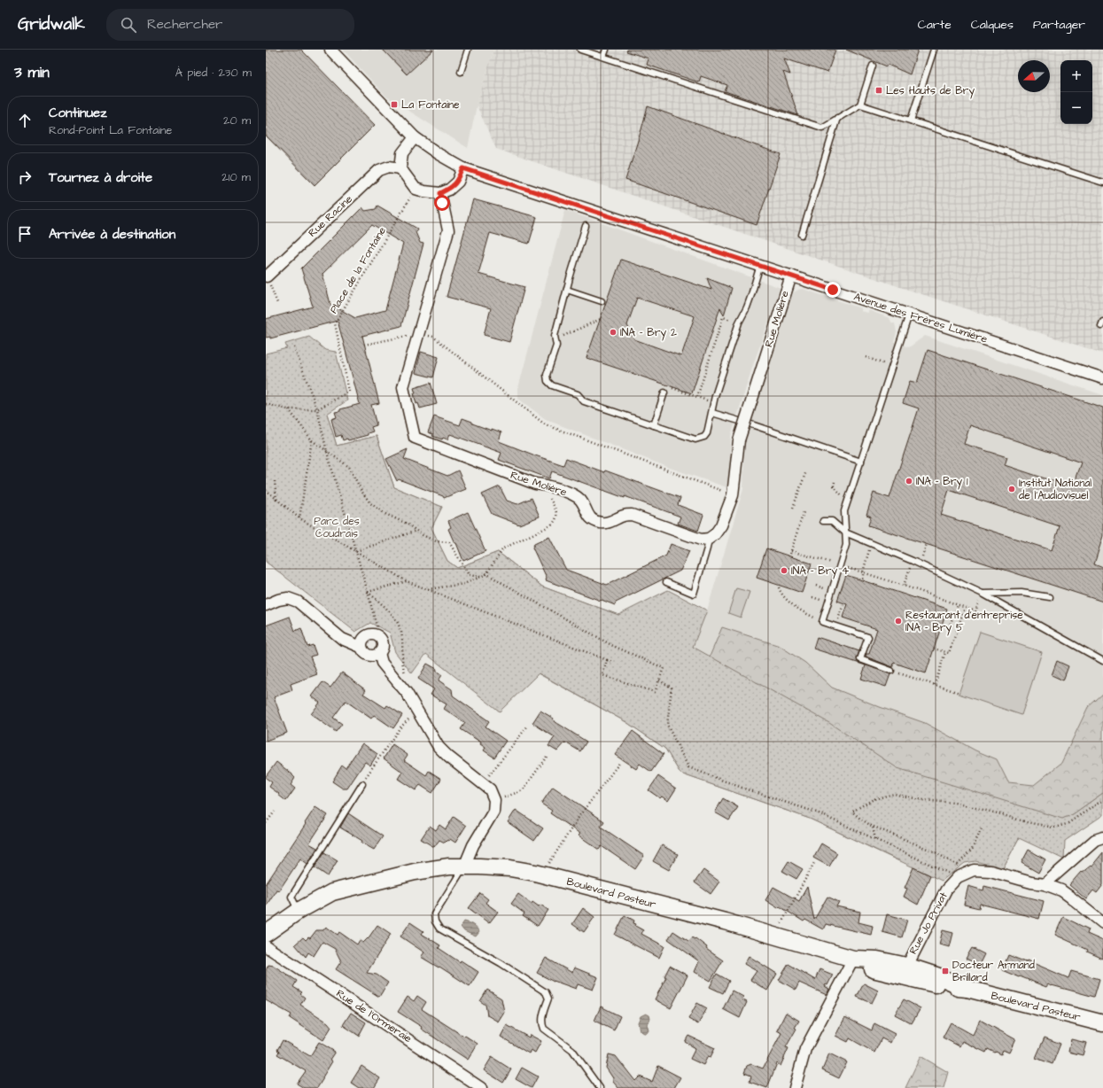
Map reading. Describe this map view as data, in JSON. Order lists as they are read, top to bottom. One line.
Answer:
{"streets":{"main road":["Boulevard Pasteur"],"street":["Rue Racine","Avenue des Frères Lumière","Rue Molière","Rue Jo Privat","Rue de l'Ormeraie"],"path":["Place de la Fontaine"]},"crossings":[["Avenue des Frères Lumière","Rue Molière"],["Boulevard Pasteur","Rue Jo Privat"],["Boulevard Pasteur","Rue de l'Ormeraie"]],"parks":["Parc des Coudrais"],"places":{"transit":["Les Hauts de Bry","La Fontaine","Docteur Armand Brillard"],"other":["INA - Bry 2","INA - Bry 1","Institut National de l'Audiovisuel","INA - Bry 4","Restaurant d'entreprise INA - Bry 5"]},"north":"left","page":{"header":"Gridwalk","search":"Rechercher","nav":["Carte","Calques","Partager"],"heading":["3 min","À pied · 230 m"],"map_buttons":["+","−"],"list":[["Continuez","Rond-Point La Fontaine","20 m"],["Tournez à droite","210 m"],"Arrivée à destination"]}}
